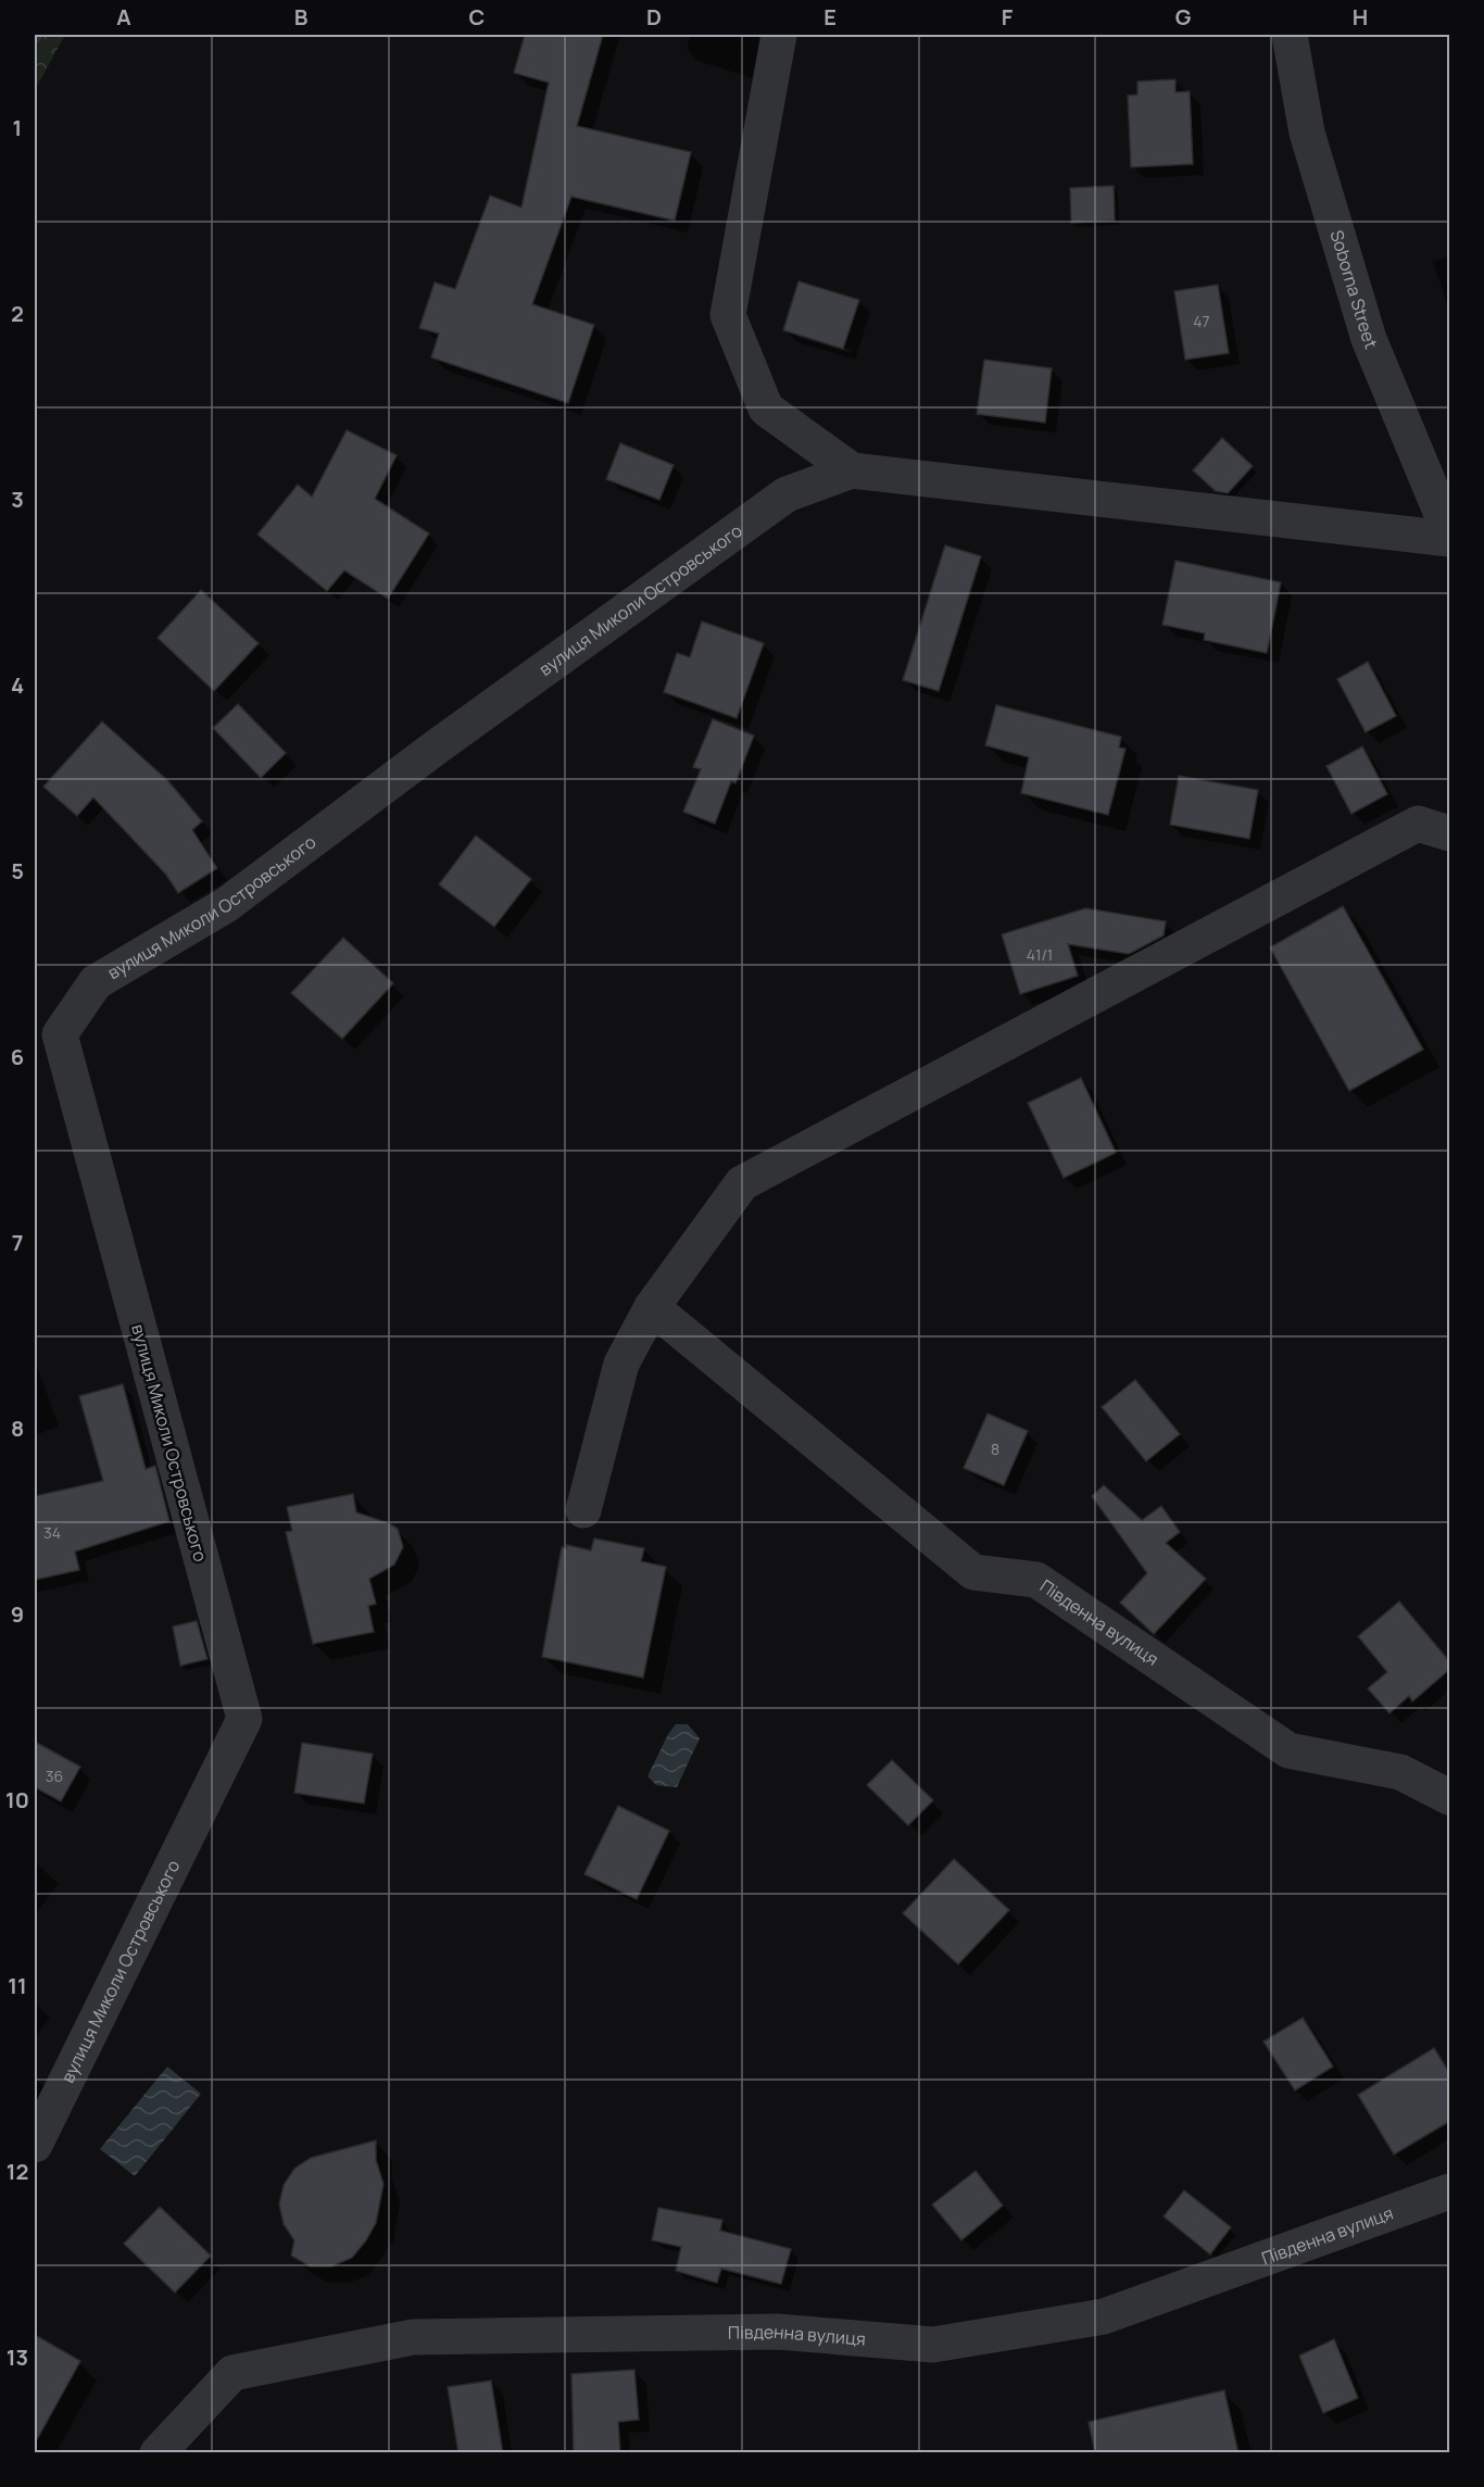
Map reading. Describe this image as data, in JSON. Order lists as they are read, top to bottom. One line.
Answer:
{"streets":{"street":["Soborna Street","вулиця Миколи Островського","Південна вулиця"]},"house_numbers":["47","41/1","8","34","36"],"grid":{"columns":["A","B","C","D","E","F","G","H"],"rows":["1","2","3","4","5","6","7","8","9","10","11","12","13"]}}
